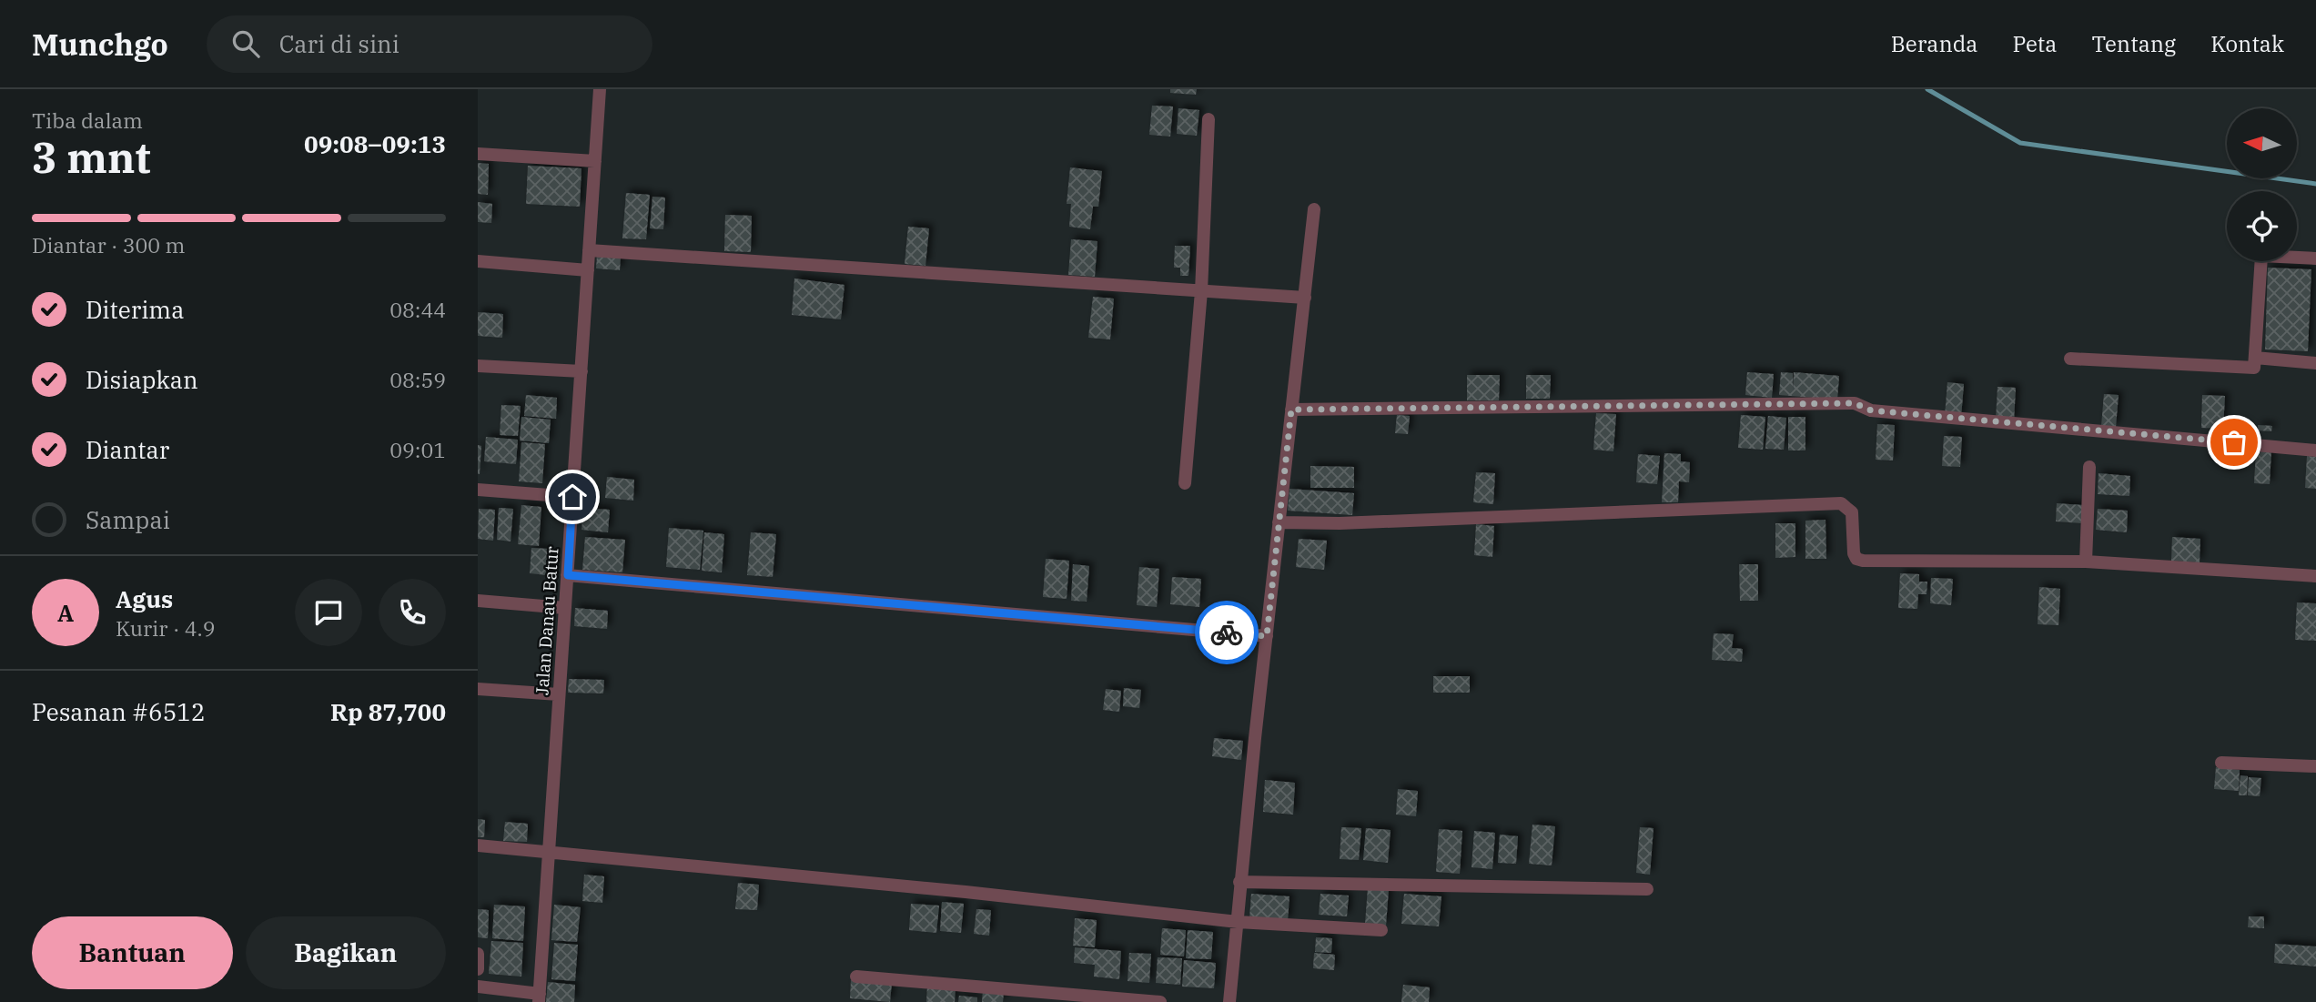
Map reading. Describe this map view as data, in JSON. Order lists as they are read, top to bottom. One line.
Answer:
{"streets":{"street":["Jalan Danau Batur"]},"north":"left","page":{"header":"Munchgo","search":"Cari di sini","nav":["Beranda","Peta","Tentang","Kontak"],"heading":["3 mnt","Tiba dalam","09:08–09:13"],"panel":["Agus","Kurir · 4.9","Pesanan #6512","Rp 87,700"],"bar":"Diantar · 300 m","list":[["Diterima","08:44"],["Disiapkan","08:59"],["Diantar","09:01"],"Sampai"],"round":"A","buttons":["Bantuan","Bagikan"]}}
